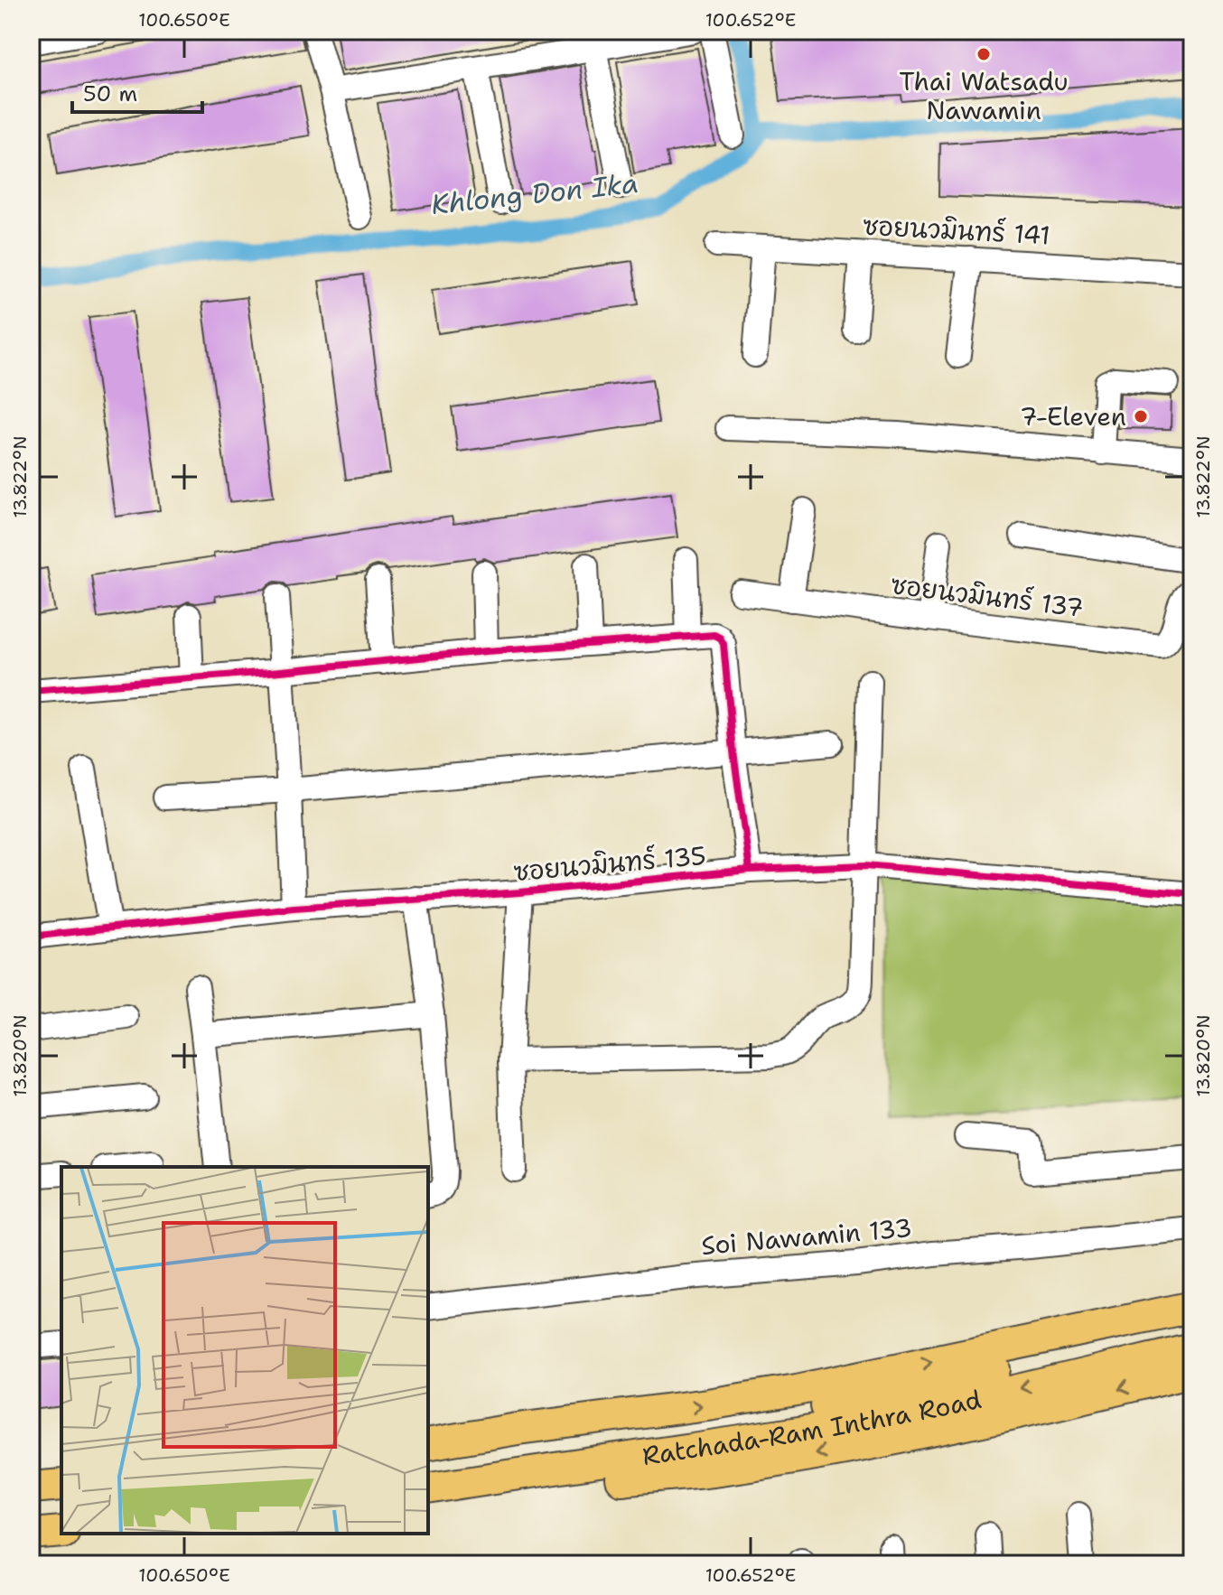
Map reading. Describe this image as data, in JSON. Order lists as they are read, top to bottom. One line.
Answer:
{"streets":{"main road":["Ratchada-Ram Inthra Road"],"street":["ซอยนวมินทร์ 141","ซอยนวมินทร์ 137","ซอยนวมินทร์ 135","Soi Nawamin 133"]},"water":["Khlong Don Ika"],"places":["Thai Watsadu Nawamin","7-Eleven"],"scale_bar":"50 m","coordinates":["100.650°E","100.652°E","13.822°N","13.820°N"]}
